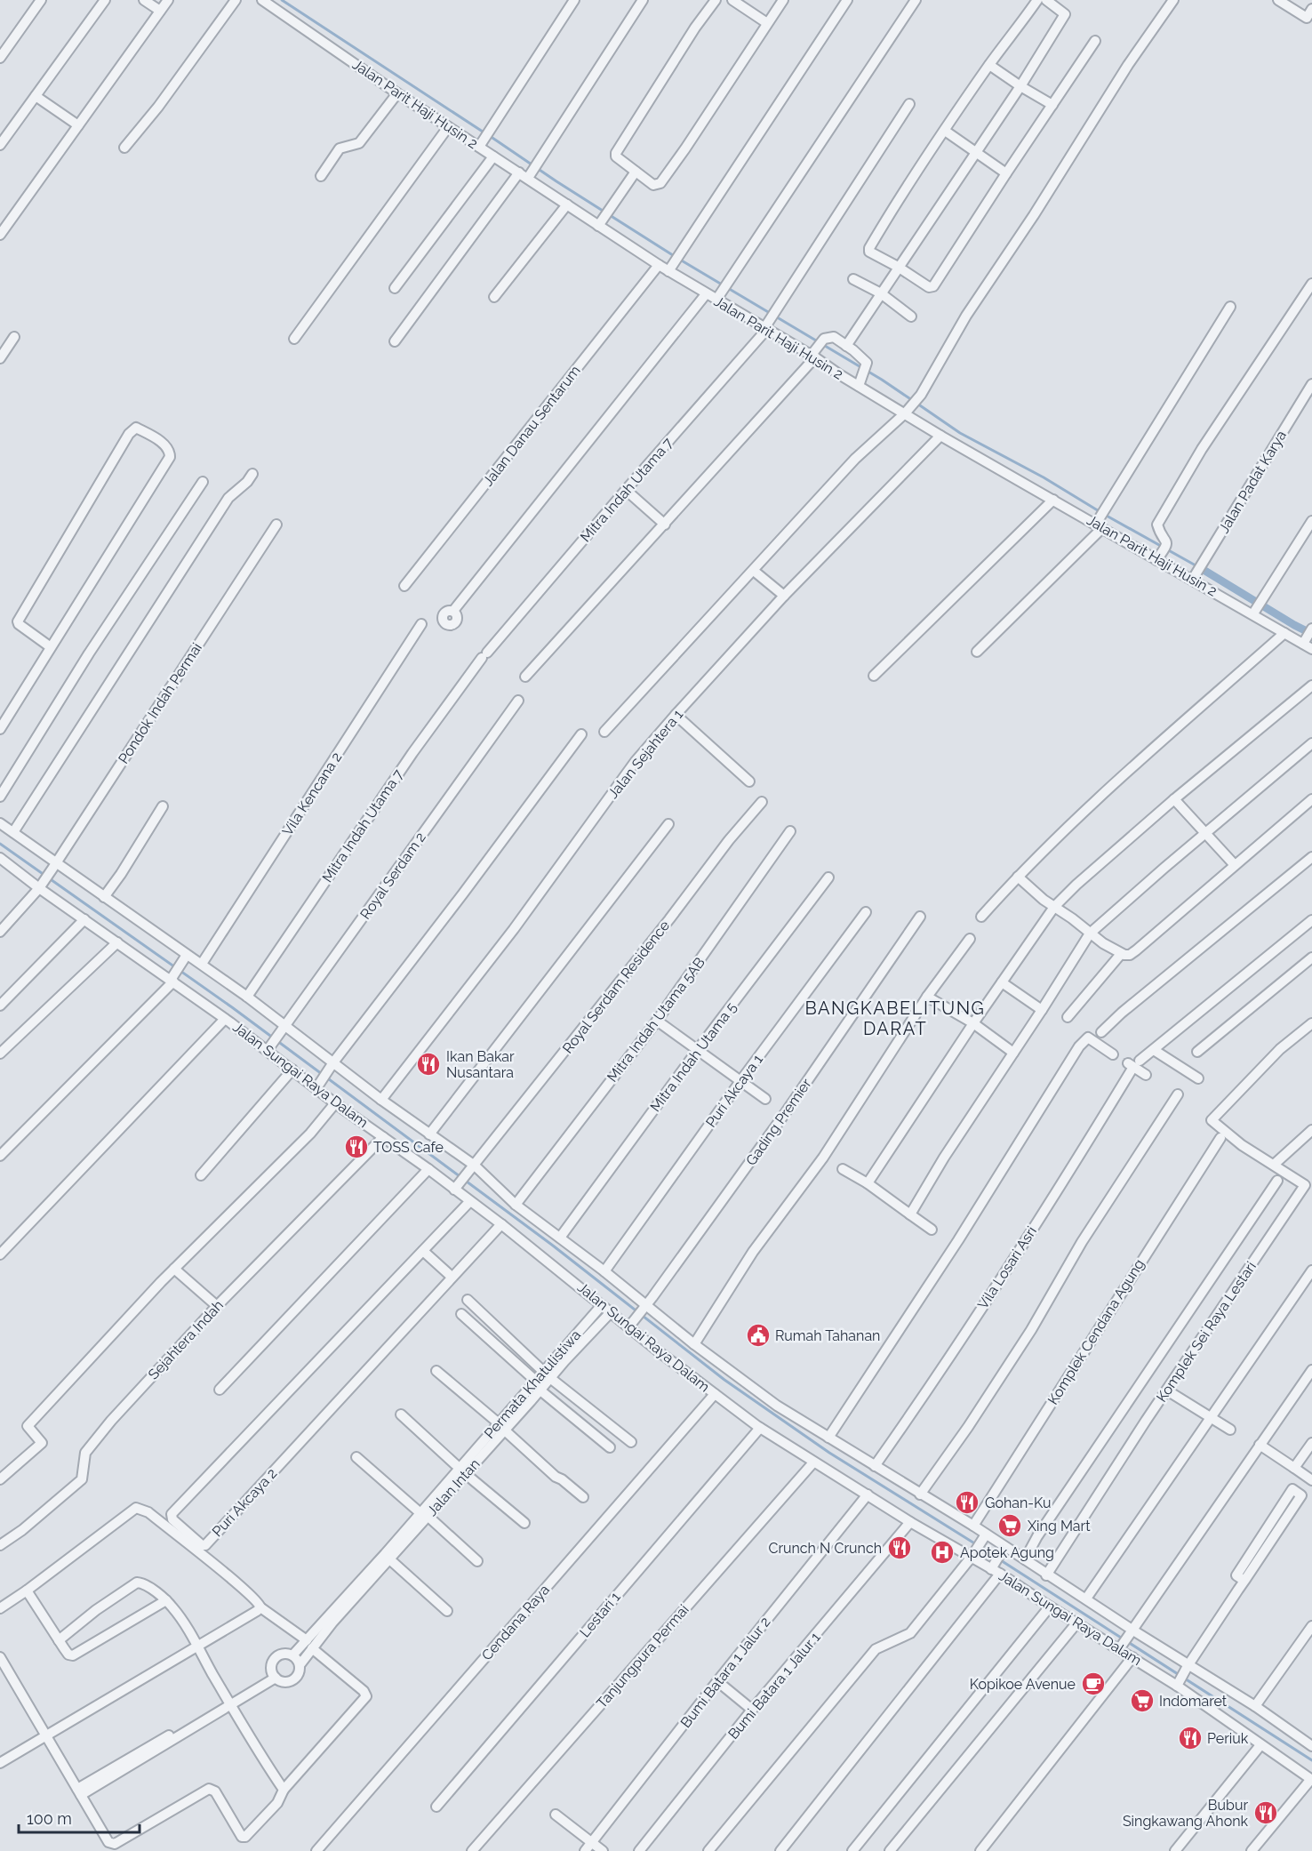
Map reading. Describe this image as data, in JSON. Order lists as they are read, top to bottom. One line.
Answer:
{"streets":{"street":["Jalan Parit Haji Husin 2","Jalan Danau Sentarum","Jalan Padat Karya","Mitra Indah Utama 7","Pondok Indah Permai","Jalan Sejahtera 1","Vila Kencana 2","Royal Serdam 2","Royal Serdam Residence","Mitra Indah Utama 5AB","Mitra Indah Utama 5","Jalan Sungai Raya Dalam","Puri Akcaya 1","Gading Premier","Vila Losari Asri","Komplek Cendana Agung","Komplek Sei Raya Lestari","Sejahtera Indah","Permata Khatulistiwa","Puri Akcaya 2","Lestari 1","Cendana Raya","Tanjungpura Permai","Bumi Batara 1 Jalur 2","Bumi Batara 1 Jalur 1"]},"crossings":[["Jalan Parit Haji Husin 2","Jalan Danau Sentarum"],["Jalan Parit Haji Husin 2","Jalan Padat Karya"],["Jalan Parit Haji Husin 2","Mitra Indah Utama 7"],["Jalan Parit Haji Husin 2","Jalan Sejahtera 1"],["Pondok Indah Permai","Jalan Sungai Raya Dalam"],["Royal Serdam 2","Jalan Sungai Raya Dalam"],["Royal Serdam Residence","Jalan Sungai Raya Dalam"],["Jalan Sungai Raya Dalam","Gading Premier"],["Jalan Sungai Raya Dalam","Sejahtera Indah"],["Jalan Sungai Raya Dalam","Permata Khatulistiwa"],["Jalan Sungai Raya Dalam","Puri Akcaya 2"],["Jalan Sungai Raya Dalam","Lestari 1"],["Jalan Sungai Raya Dalam","Cendana Raya"],["Jalan Sungai Raya Dalam","Tanjungpura Permai"],["Jalan Sungai Raya Dalam","Bumi Batara 1 Jalur 2"],["Jalan Sungai Raya Dalam","Bumi Batara 1 Jalur 1"]],"districts":["BANGKABELITUNG DARAT"],"places":{"restaurant":["Ikan Bakar Nusantara","TOSS Cafe","Gohan-Ku","Crunch N Crunch","Periuk","Bubur Singkawang Ahonk"],"public building":["Rumah Tahanan"],"supermarket":["Xing Mart","Indomaret"],"hospital":["Apotek Agung"],"cafe":["Kopikoe Avenue"]},"scale_bar":"100 m"}
